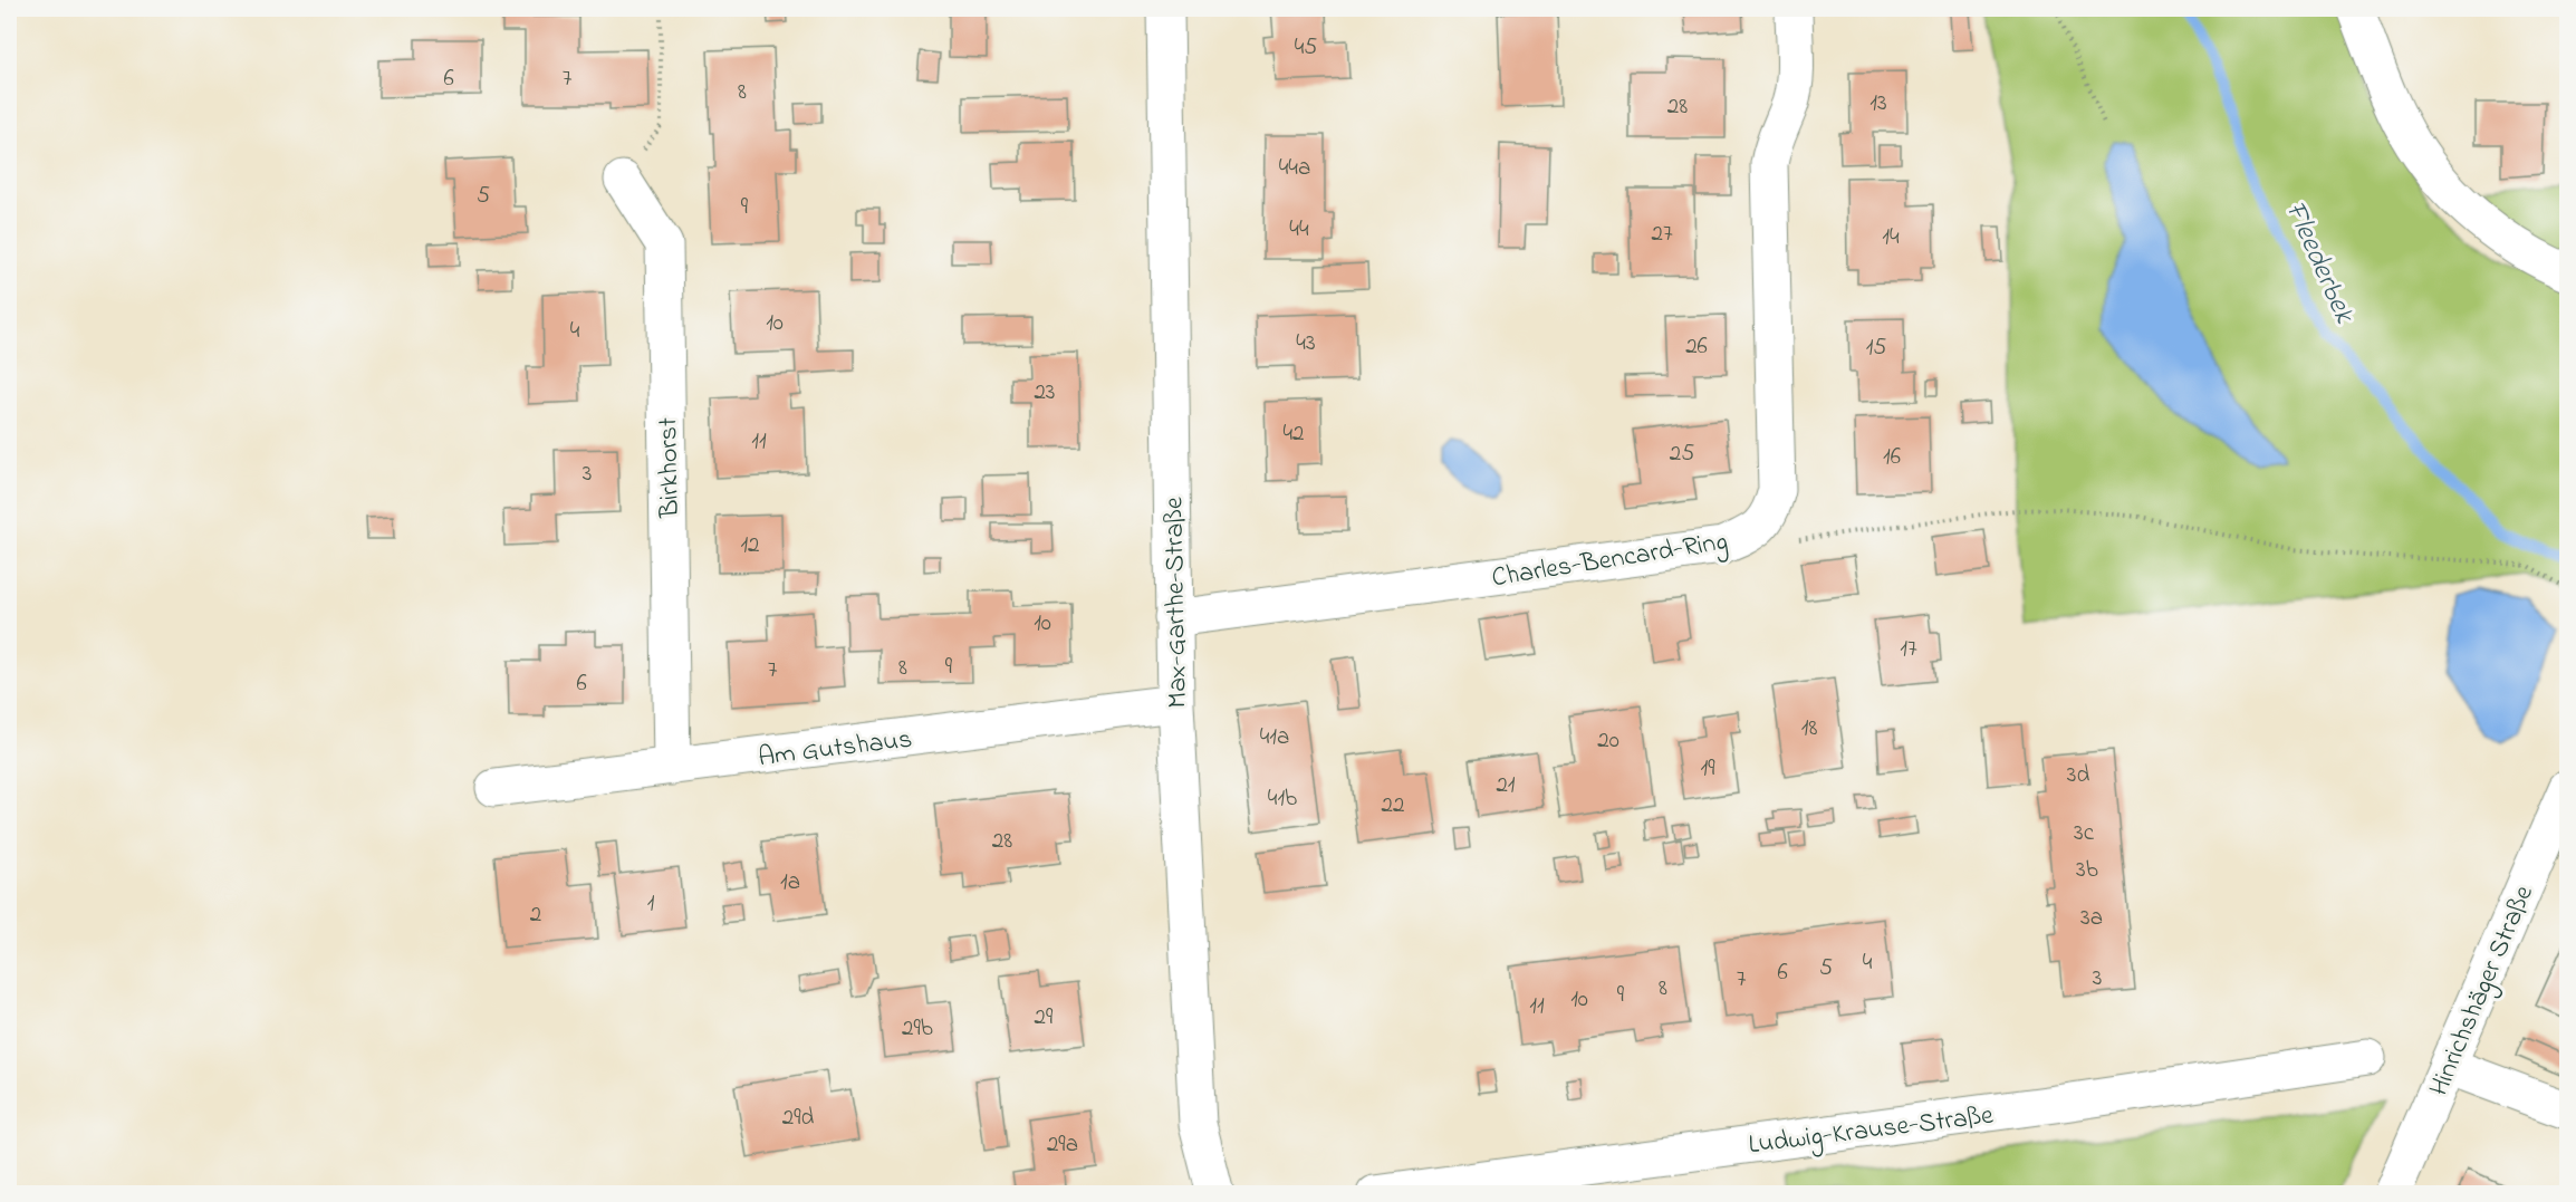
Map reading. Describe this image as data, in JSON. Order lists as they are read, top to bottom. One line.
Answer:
{"streets":{"street":["Birkhorst","Charles-Bencard-Ring","Max-Garthe-Straße","Am Gutshaus","Hinrichshäger Straße","Ludwig-Krause-Straße"]},"crossings":[["Birkhorst","Am Gutshaus"],["Charles-Bencard-Ring","Max-Garthe-Straße"],["Max-Garthe-Straße","Am Gutshaus"]],"water":["Fleederbek"],"house_numbers":["45","6","7","8","13","28","44a","5","9","44","27","14","10","4","43","26","15","23","42","11","25","16","3","12","10","17","9","8","7","6","18","41a","20","19","3d","21","41b","22","3c","28","3b","1a","1","2","3a","4","5","6","3","7","8","9","10","11","29","29b","29d","29a"]}
